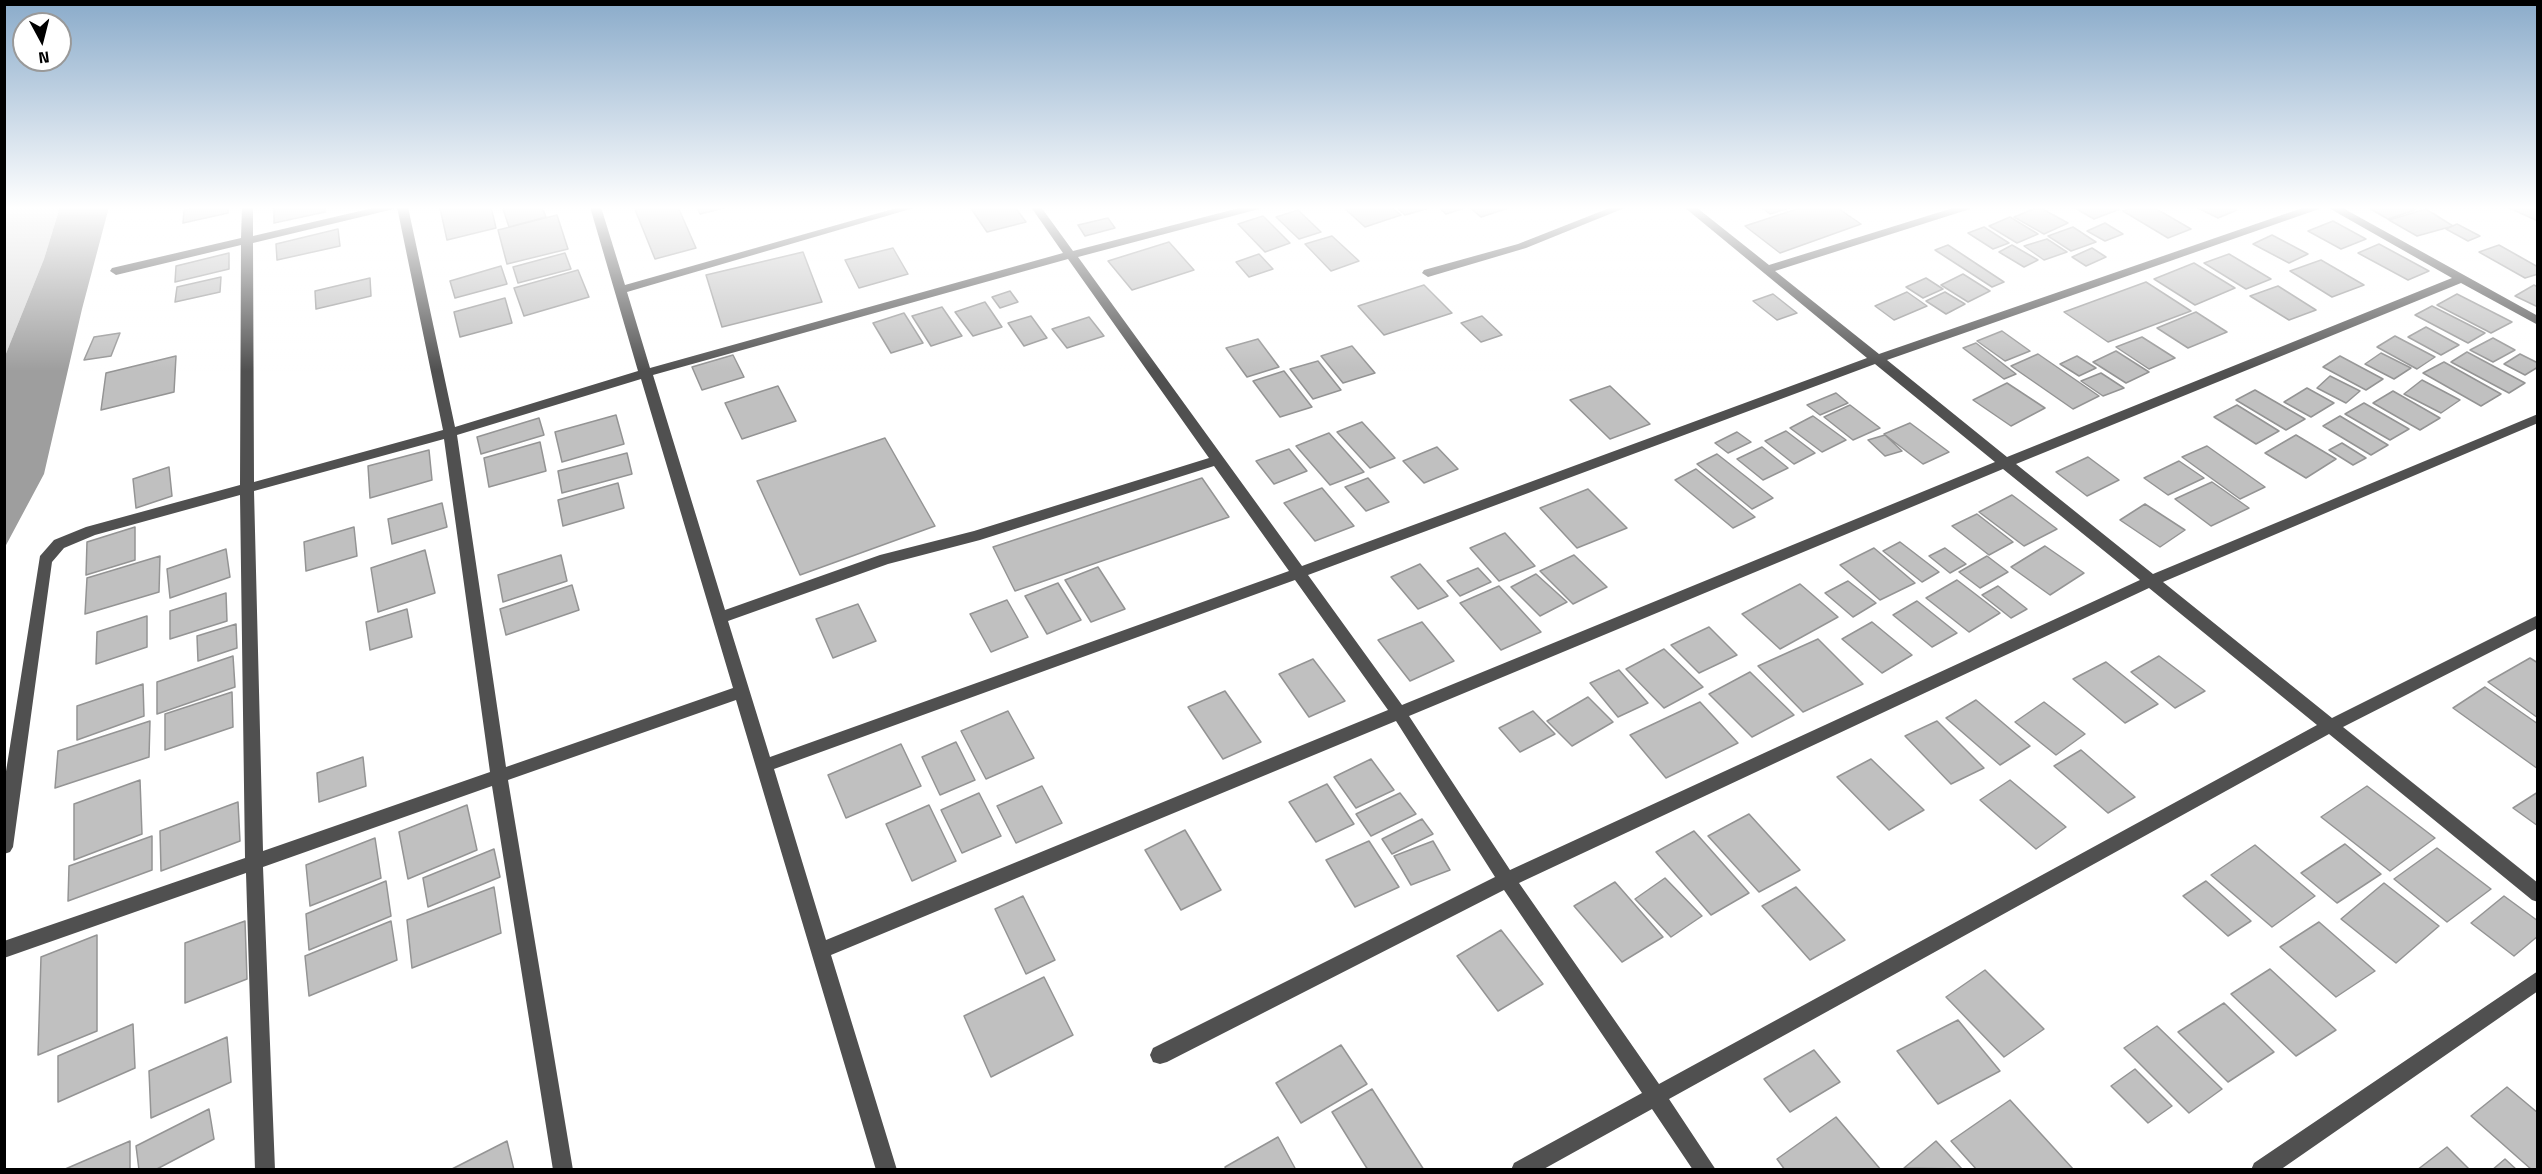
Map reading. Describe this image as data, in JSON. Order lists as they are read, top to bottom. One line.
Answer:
{"north":"bottom"}
